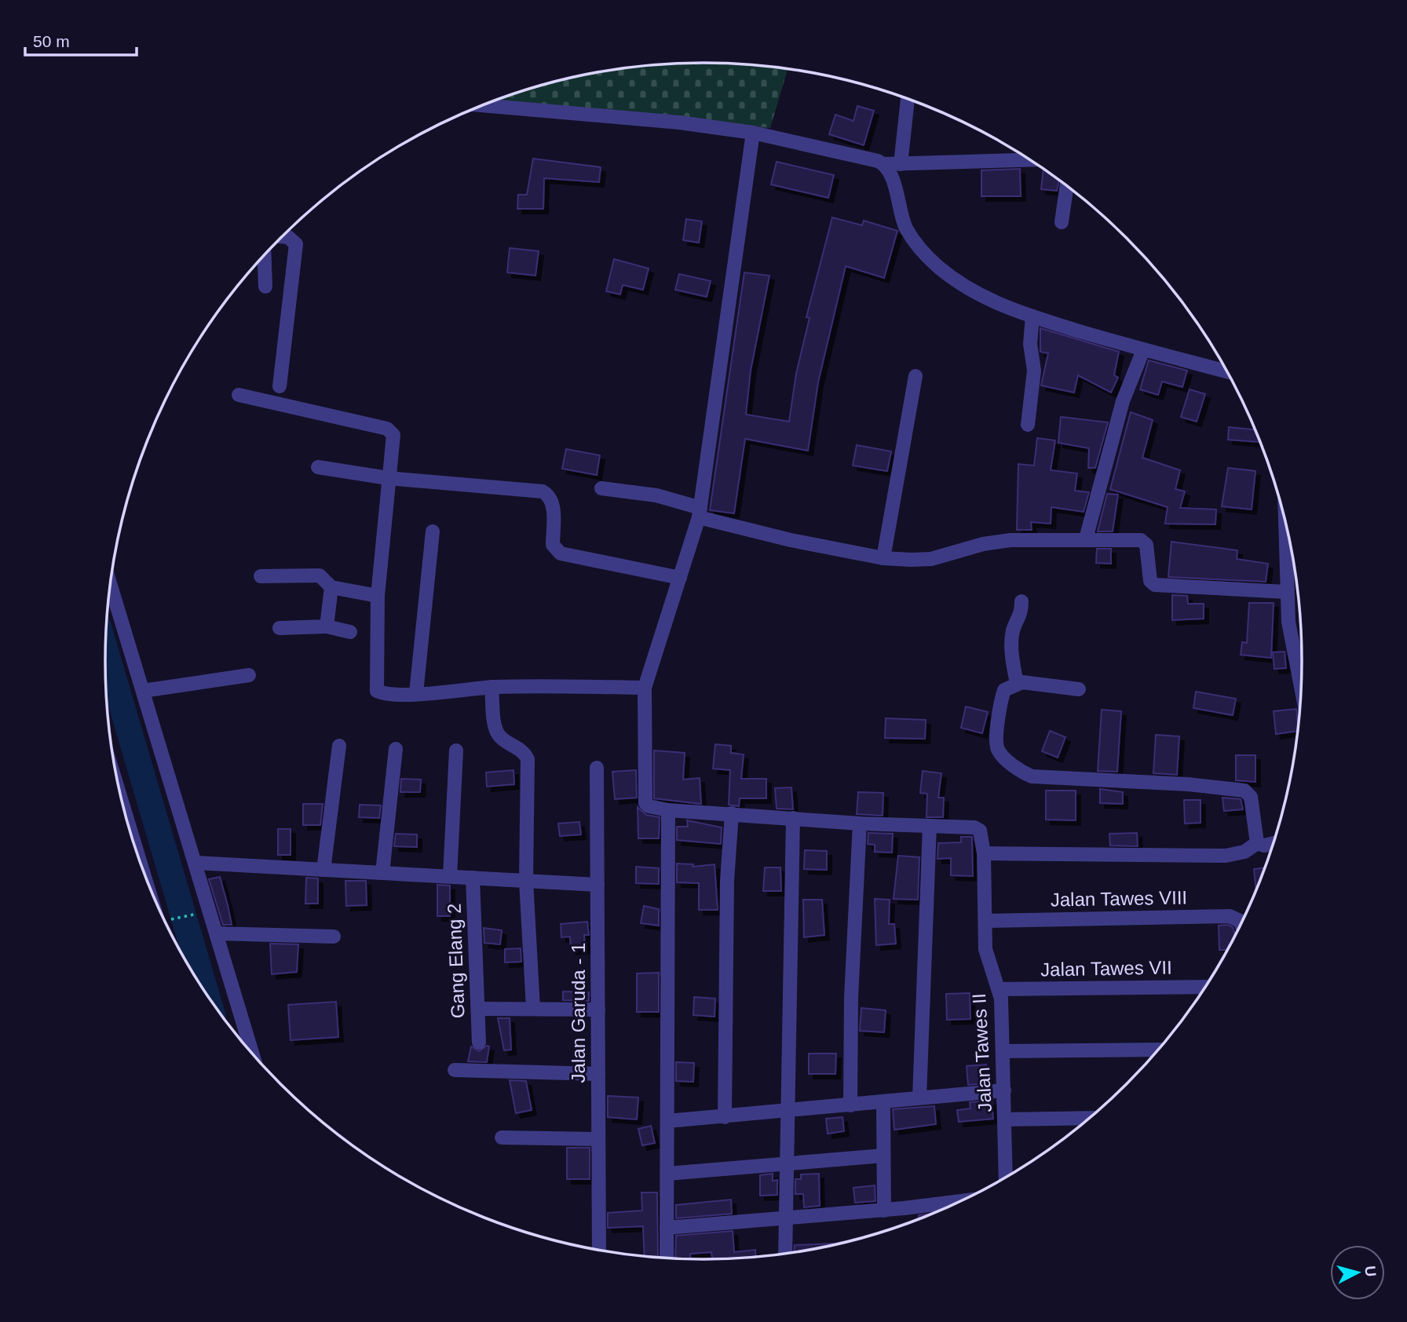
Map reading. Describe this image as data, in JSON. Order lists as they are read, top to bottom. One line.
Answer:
{"streets":{"street":["Jalan Tawes VIII","Gang Elang 2","Jalan Tawes VII","Jalan Garuda - 1","Jalan Tawes II"]},"crossings":[["Jalan Tawes VIII","Jalan Tawes II"],["Jalan Tawes VII","Jalan Tawes II"]],"scale_bar":"50 m","north":"right"}
